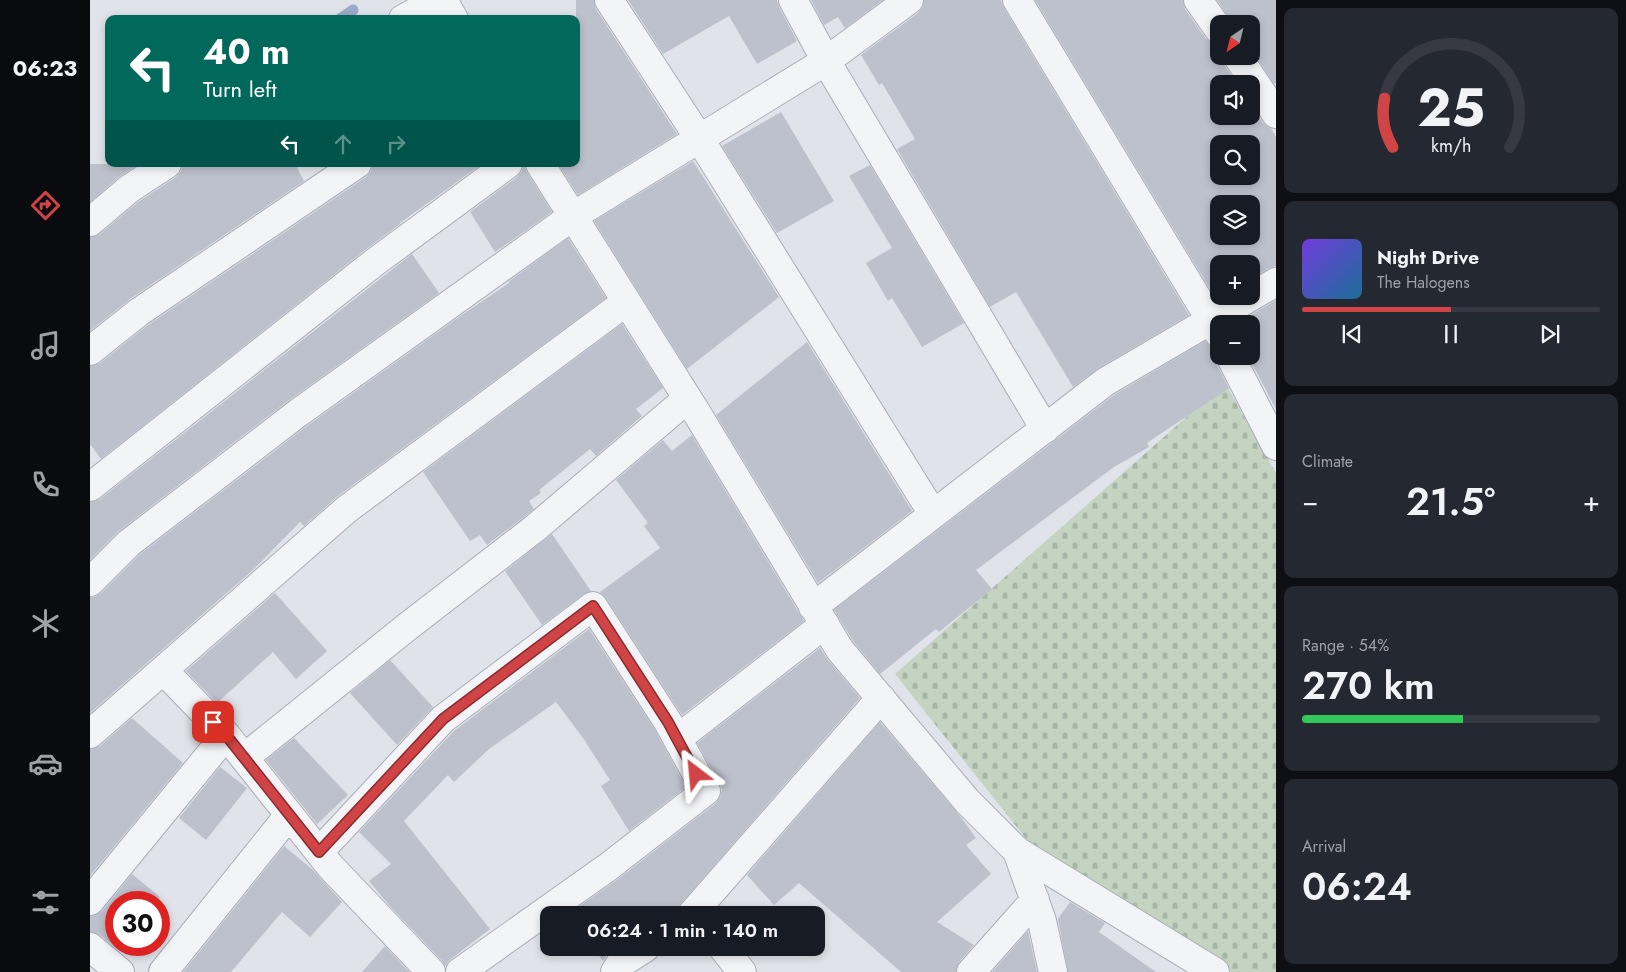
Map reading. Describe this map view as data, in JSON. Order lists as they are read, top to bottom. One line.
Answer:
{"north":"bottom left","page":{"tabs":"06:23","map_buttons":["+","−"],"turn":["40 m","Turn left"],"song":["Night Drive","The Halogens"],"tile":["Climate",["Range · 54%","270 km"],["Arrival","06:24"]],"heat":["−","21.5°","+"],"limit":"30","trip":"06:24 · 1 min · 140 m","gauge":["25","km/h"]}}
